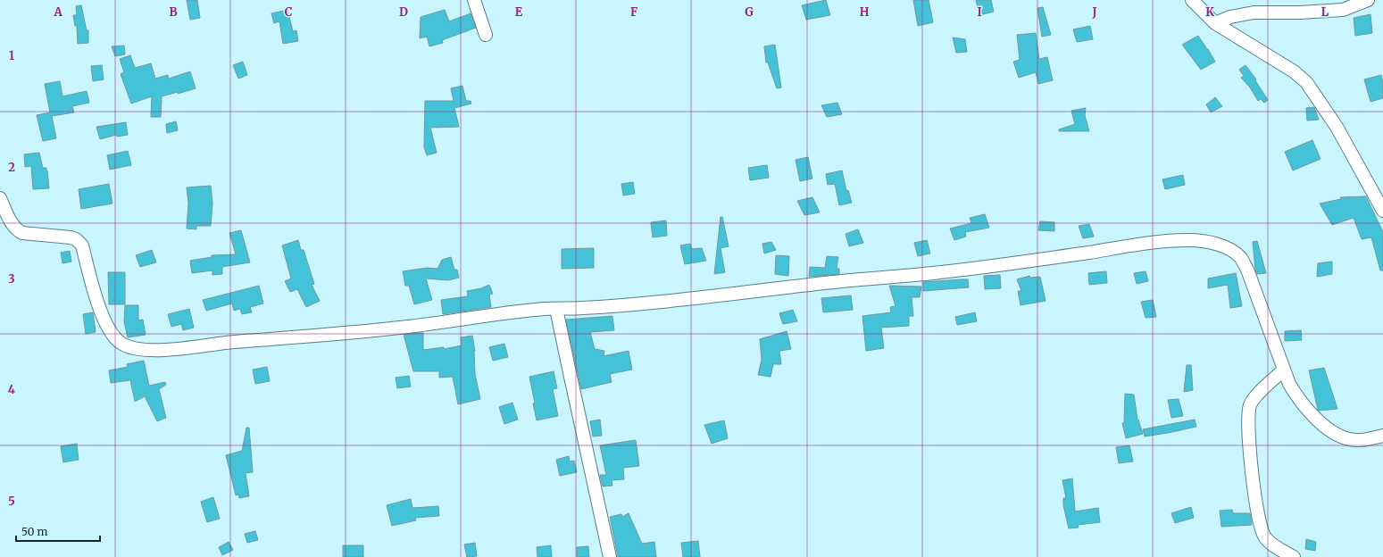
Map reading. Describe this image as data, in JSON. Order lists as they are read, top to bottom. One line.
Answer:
{"scale_bar":"50 m","grid":{"columns":["A","B","C","D","E","F","G","H","I","J","K","L"],"rows":["1","2","3","4","5"]}}
